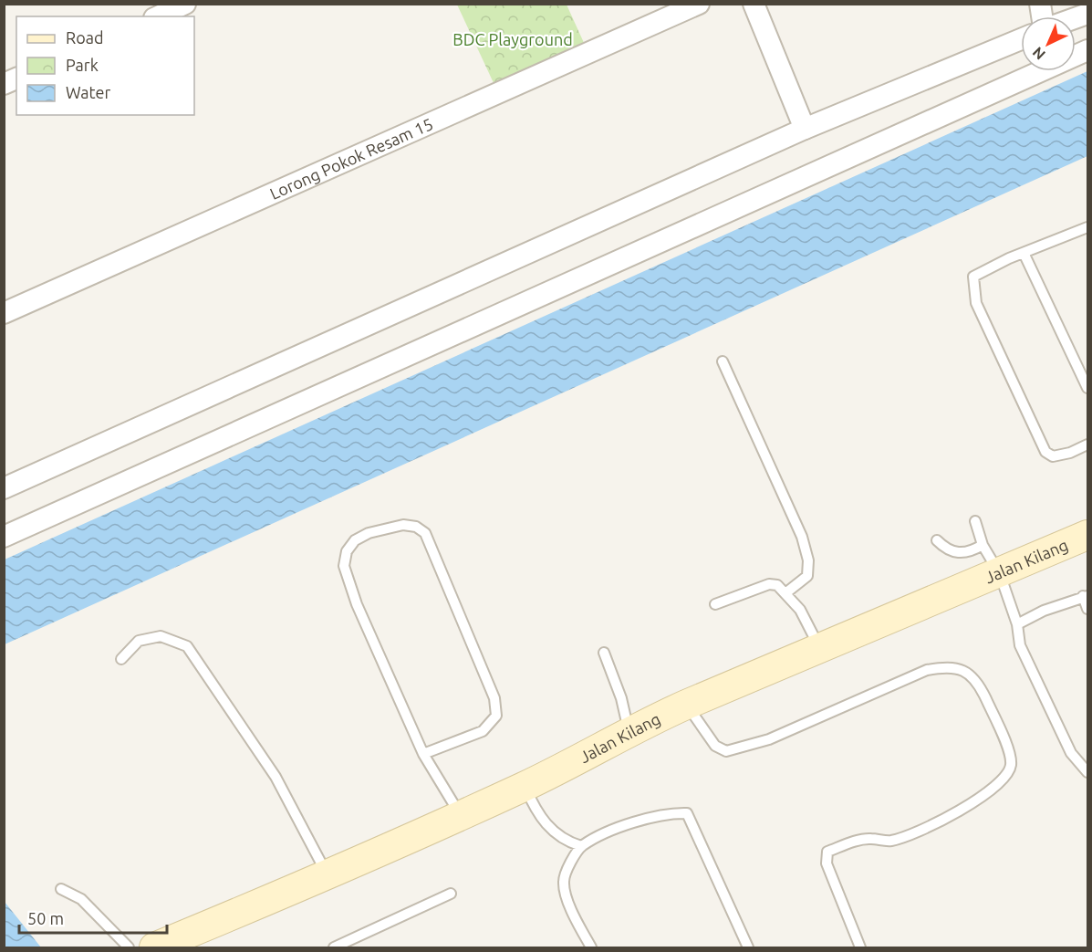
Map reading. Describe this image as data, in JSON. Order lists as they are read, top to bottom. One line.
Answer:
{"streets":{"street":["Lorong Pokok Resam 15","Jalan Kilang"]},"parks":["BDC Playground"],"legend":["Road","Park","Water"],"scale_bar":"50 m","north":"bottom left"}
